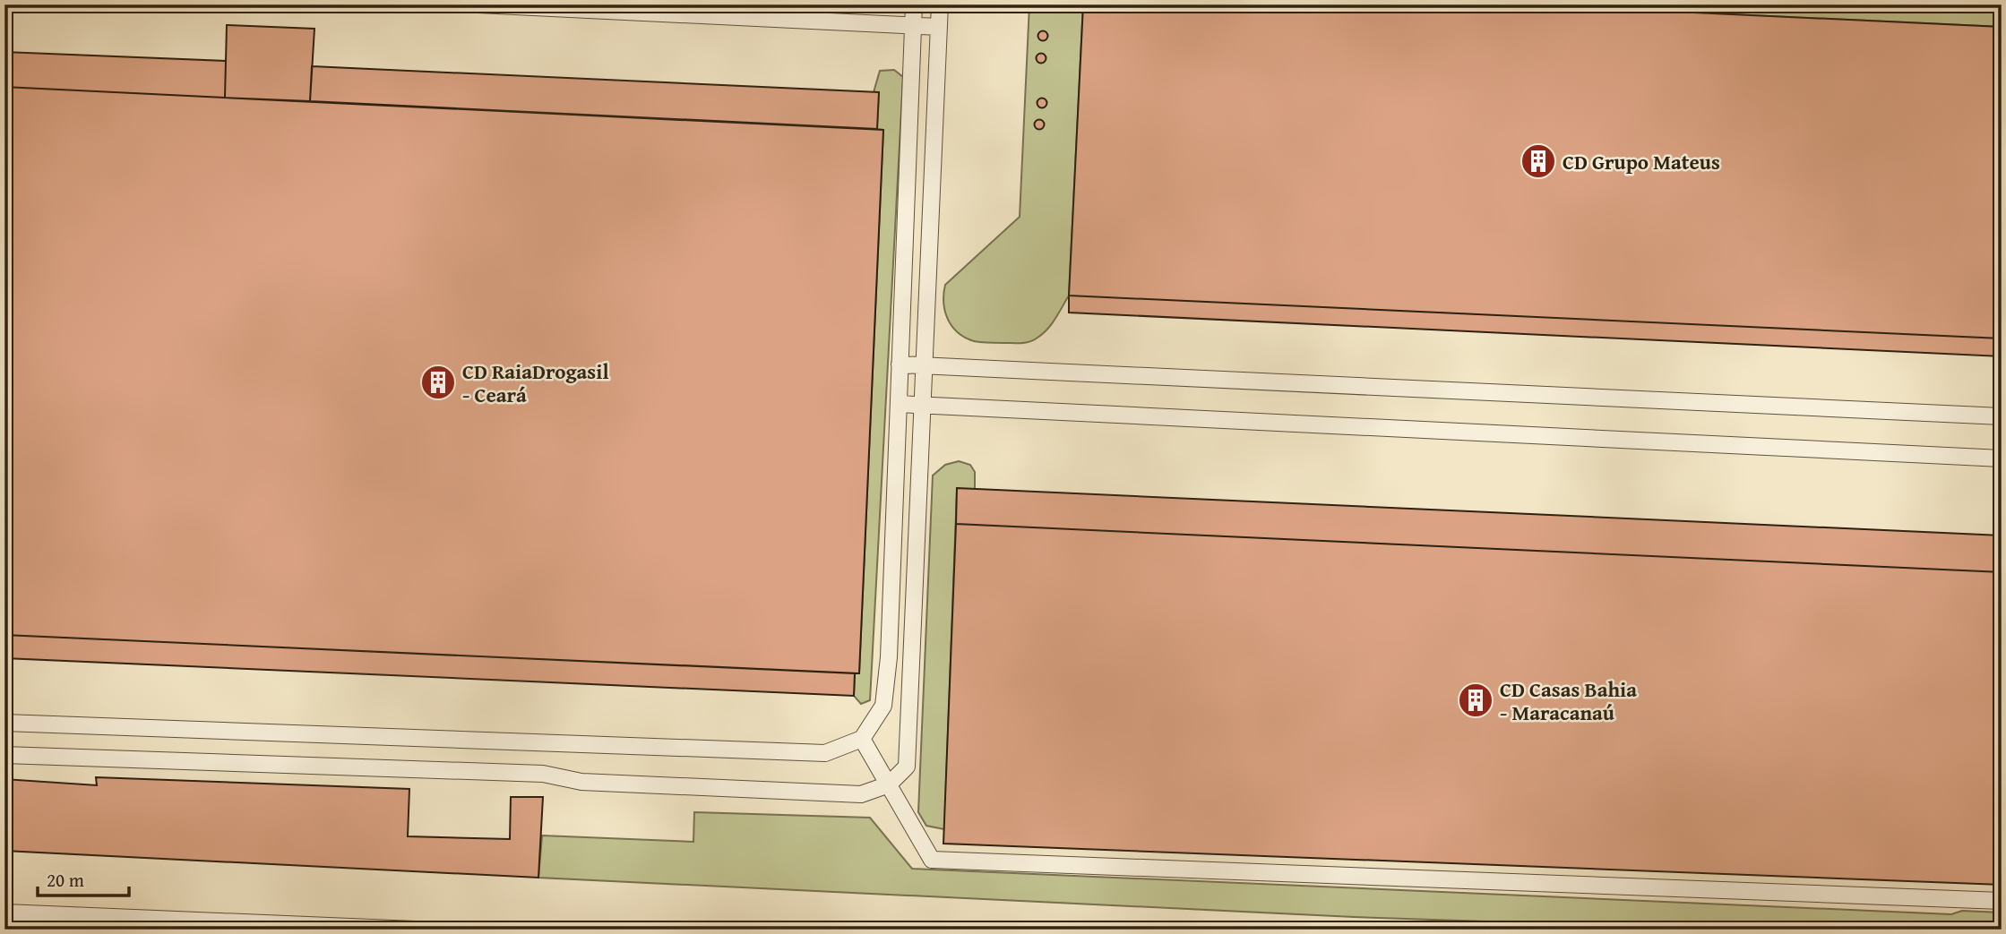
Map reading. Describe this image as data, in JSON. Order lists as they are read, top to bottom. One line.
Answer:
{"places":{"building":["CD Grupo Mateus","CD RaiaDrogasil - Ceará","CD Casas Bahia - Maracanaú"]},"scale_bar":"20 m"}
